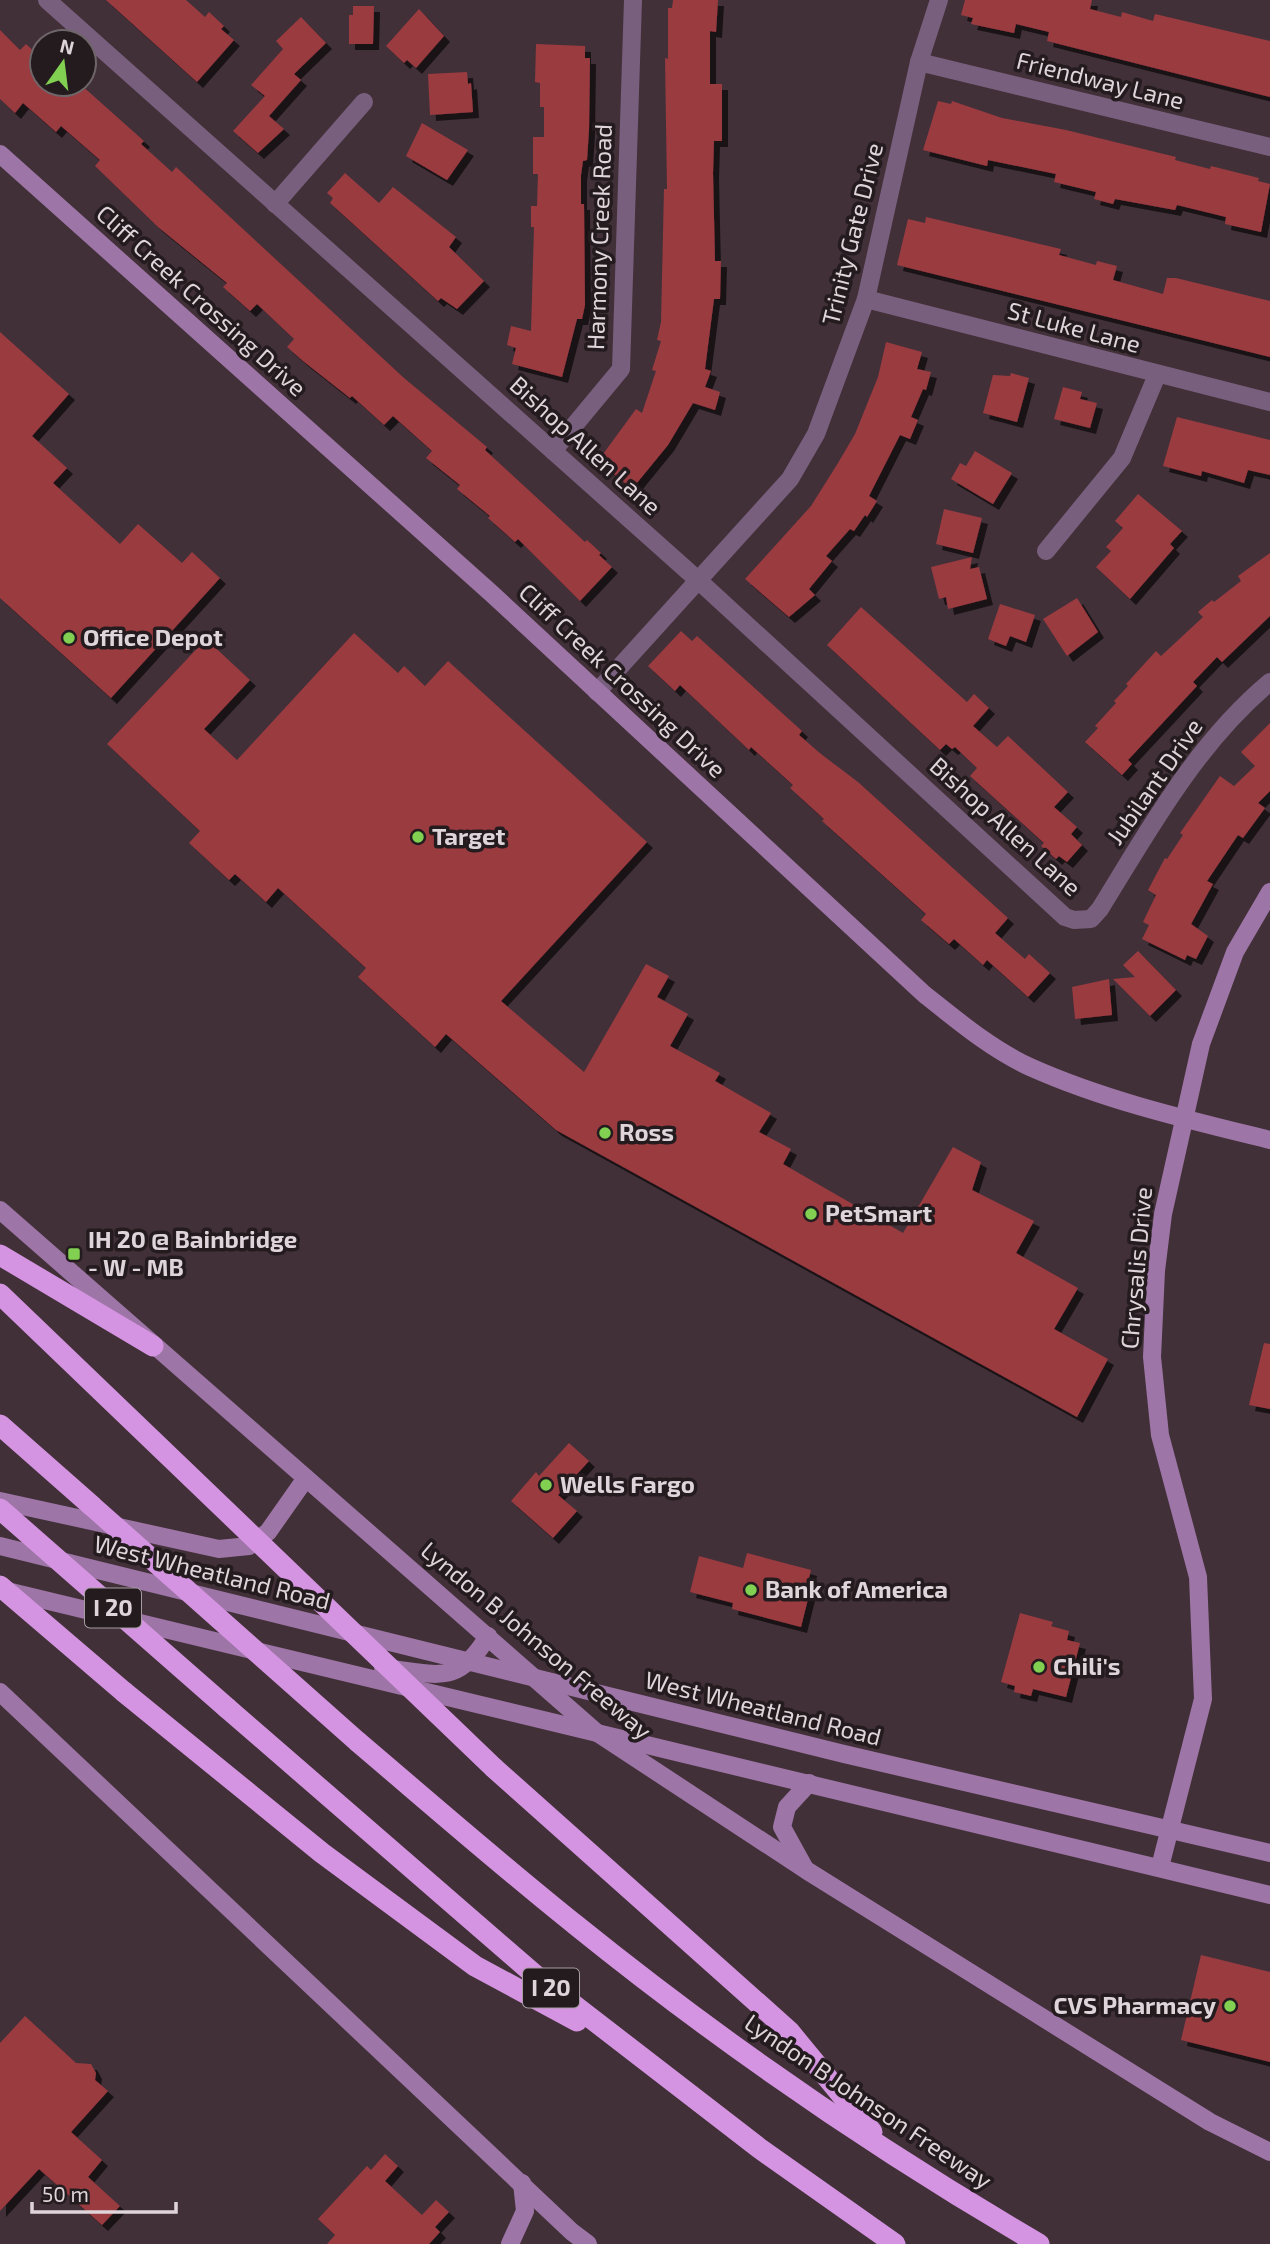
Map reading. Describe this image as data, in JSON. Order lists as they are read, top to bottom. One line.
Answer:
{"streets":{"highway":["I 20","Lyndon B Johnson Freeway"],"main road":["Cliff Creek Crossing Drive","Chrysalis Drive","West Wheatland Road"],"street":["Friendway Lane","Trinity Gate Drive","Harmony Creek Road","St Luke Lane","Bishop Allen Lane","Jubilant Drive"]},"crossings":[["Friendway Lane","Trinity Gate Drive"],["Trinity Gate Drive","Cliff Creek Crossing Drive"],["Trinity Gate Drive","St Luke Lane"],["Trinity Gate Drive","Bishop Allen Lane"],["Harmony Creek Road","Bishop Allen Lane"],["Cliff Creek Crossing Drive","Chrysalis Drive"],["Bishop Allen Lane","Jubilant Drive"],["Chrysalis Drive","West Wheatland Road"],["West Wheatland Road","Lyndon B Johnson Freeway"]],"places":{"other":["Office Depot","Target","Ross","PetSmart","Wells Fargo","Bank of America","Chili's","CVS Pharmacy"],"transit":["IH 20 @ Bainbridge - W - MB"]},"scale_bar":"50 m","north":"top"}
